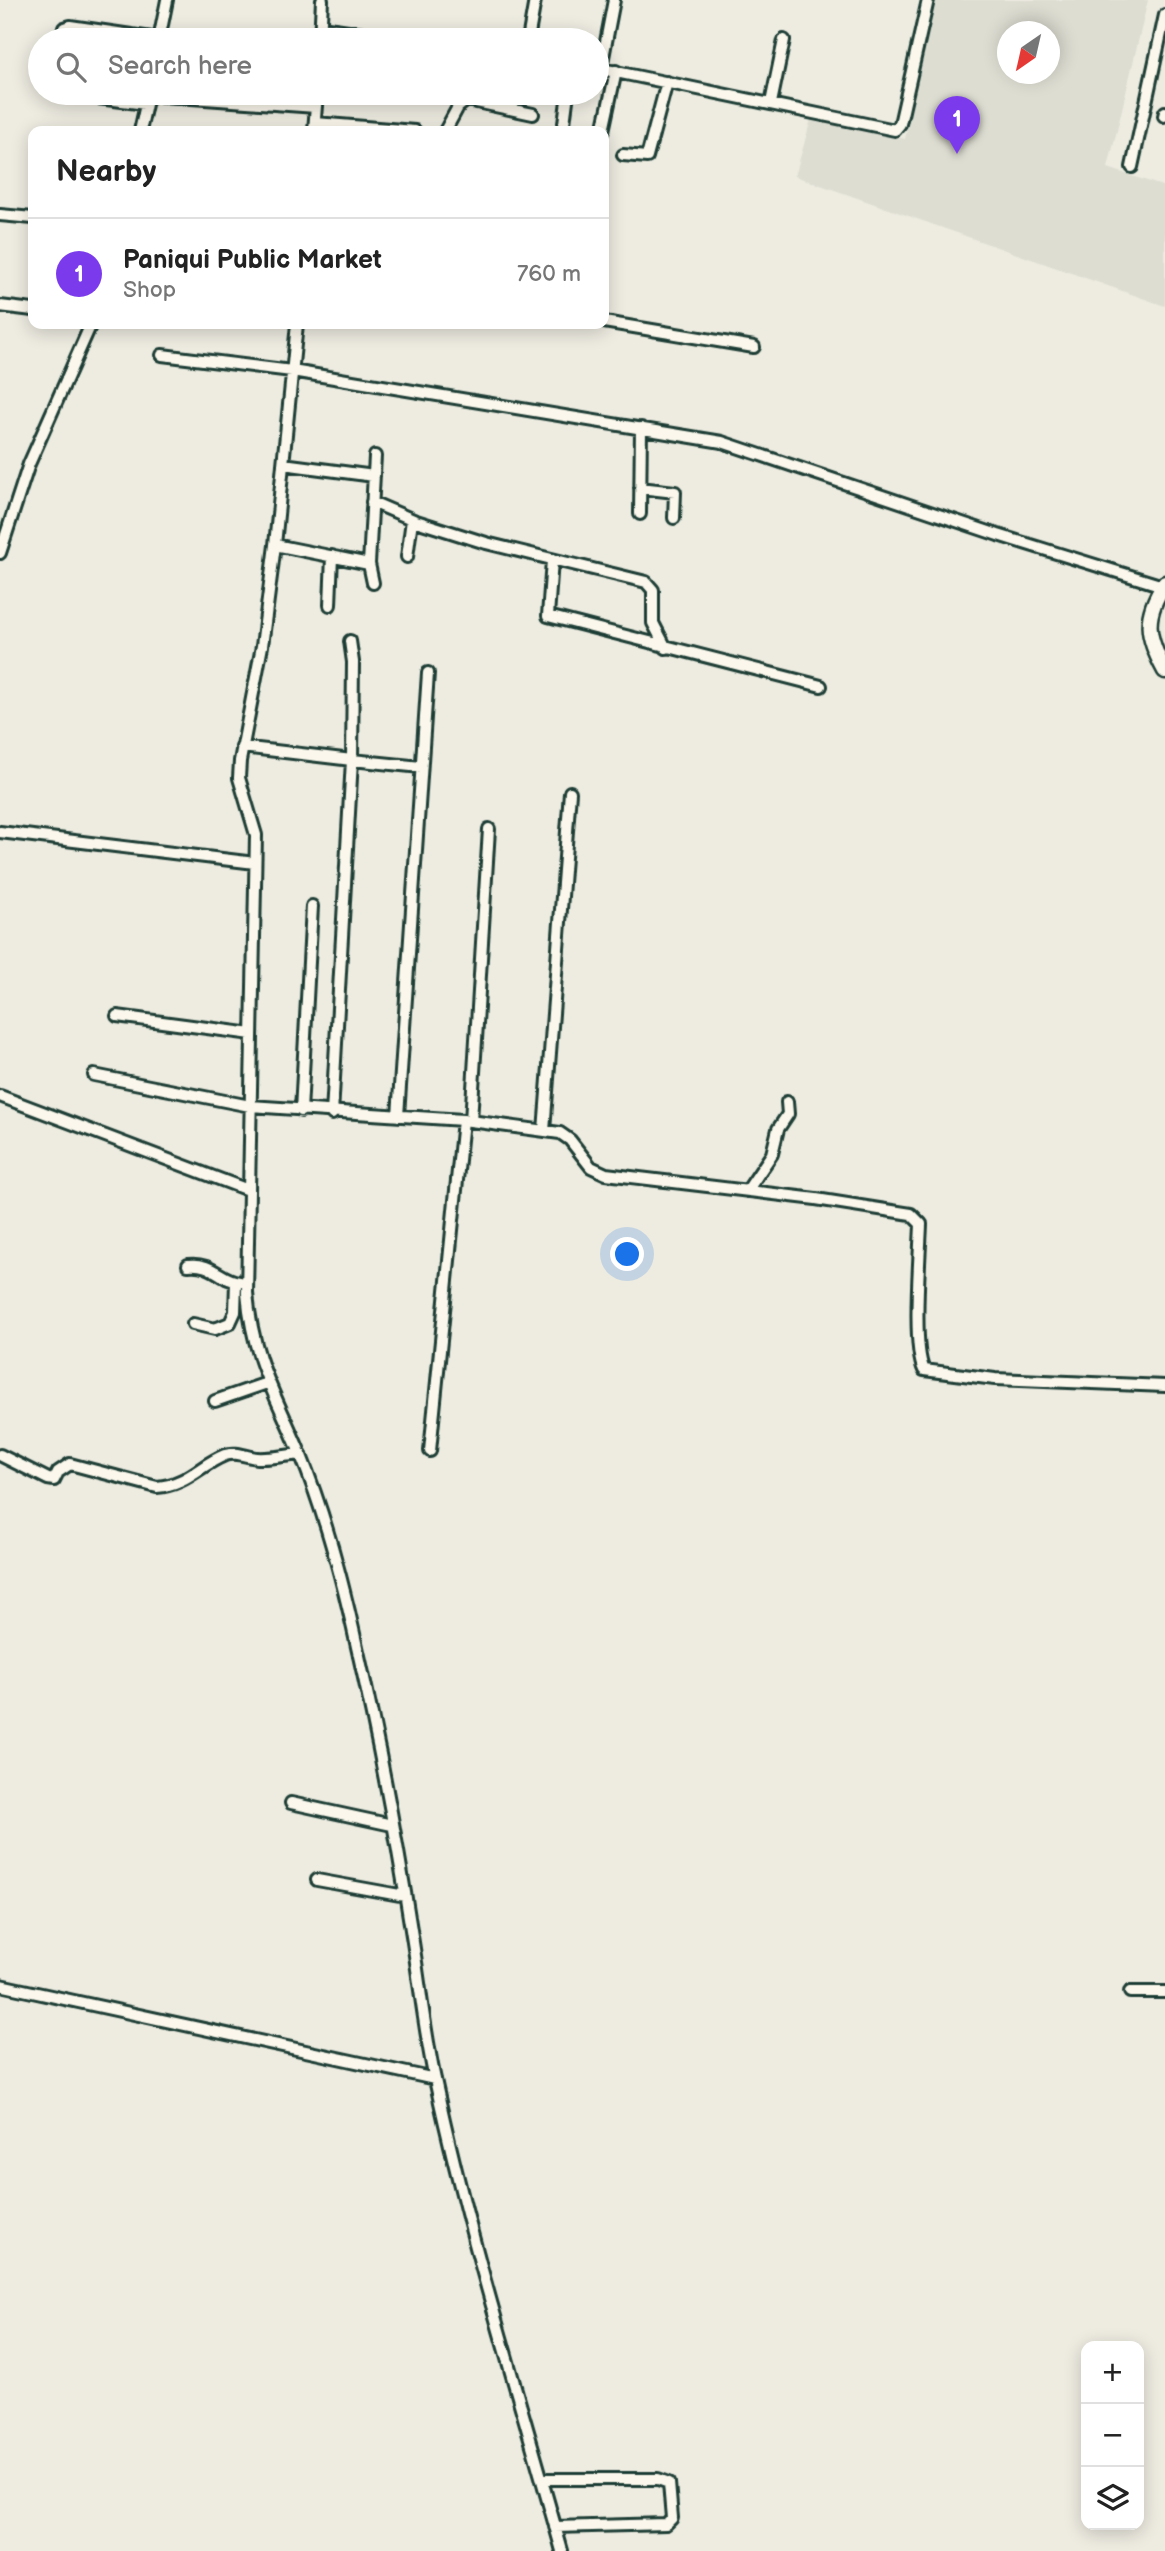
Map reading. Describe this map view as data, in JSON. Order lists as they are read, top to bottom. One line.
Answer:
{"north":"bottom left","page":{"search":"Search here","pins":"1","heading":"Nearby","list":[{"mark":"1","name":"Paniqui Public Market","note":"Shop","value":"760 m"}],"map_buttons":["+","−"]}}
